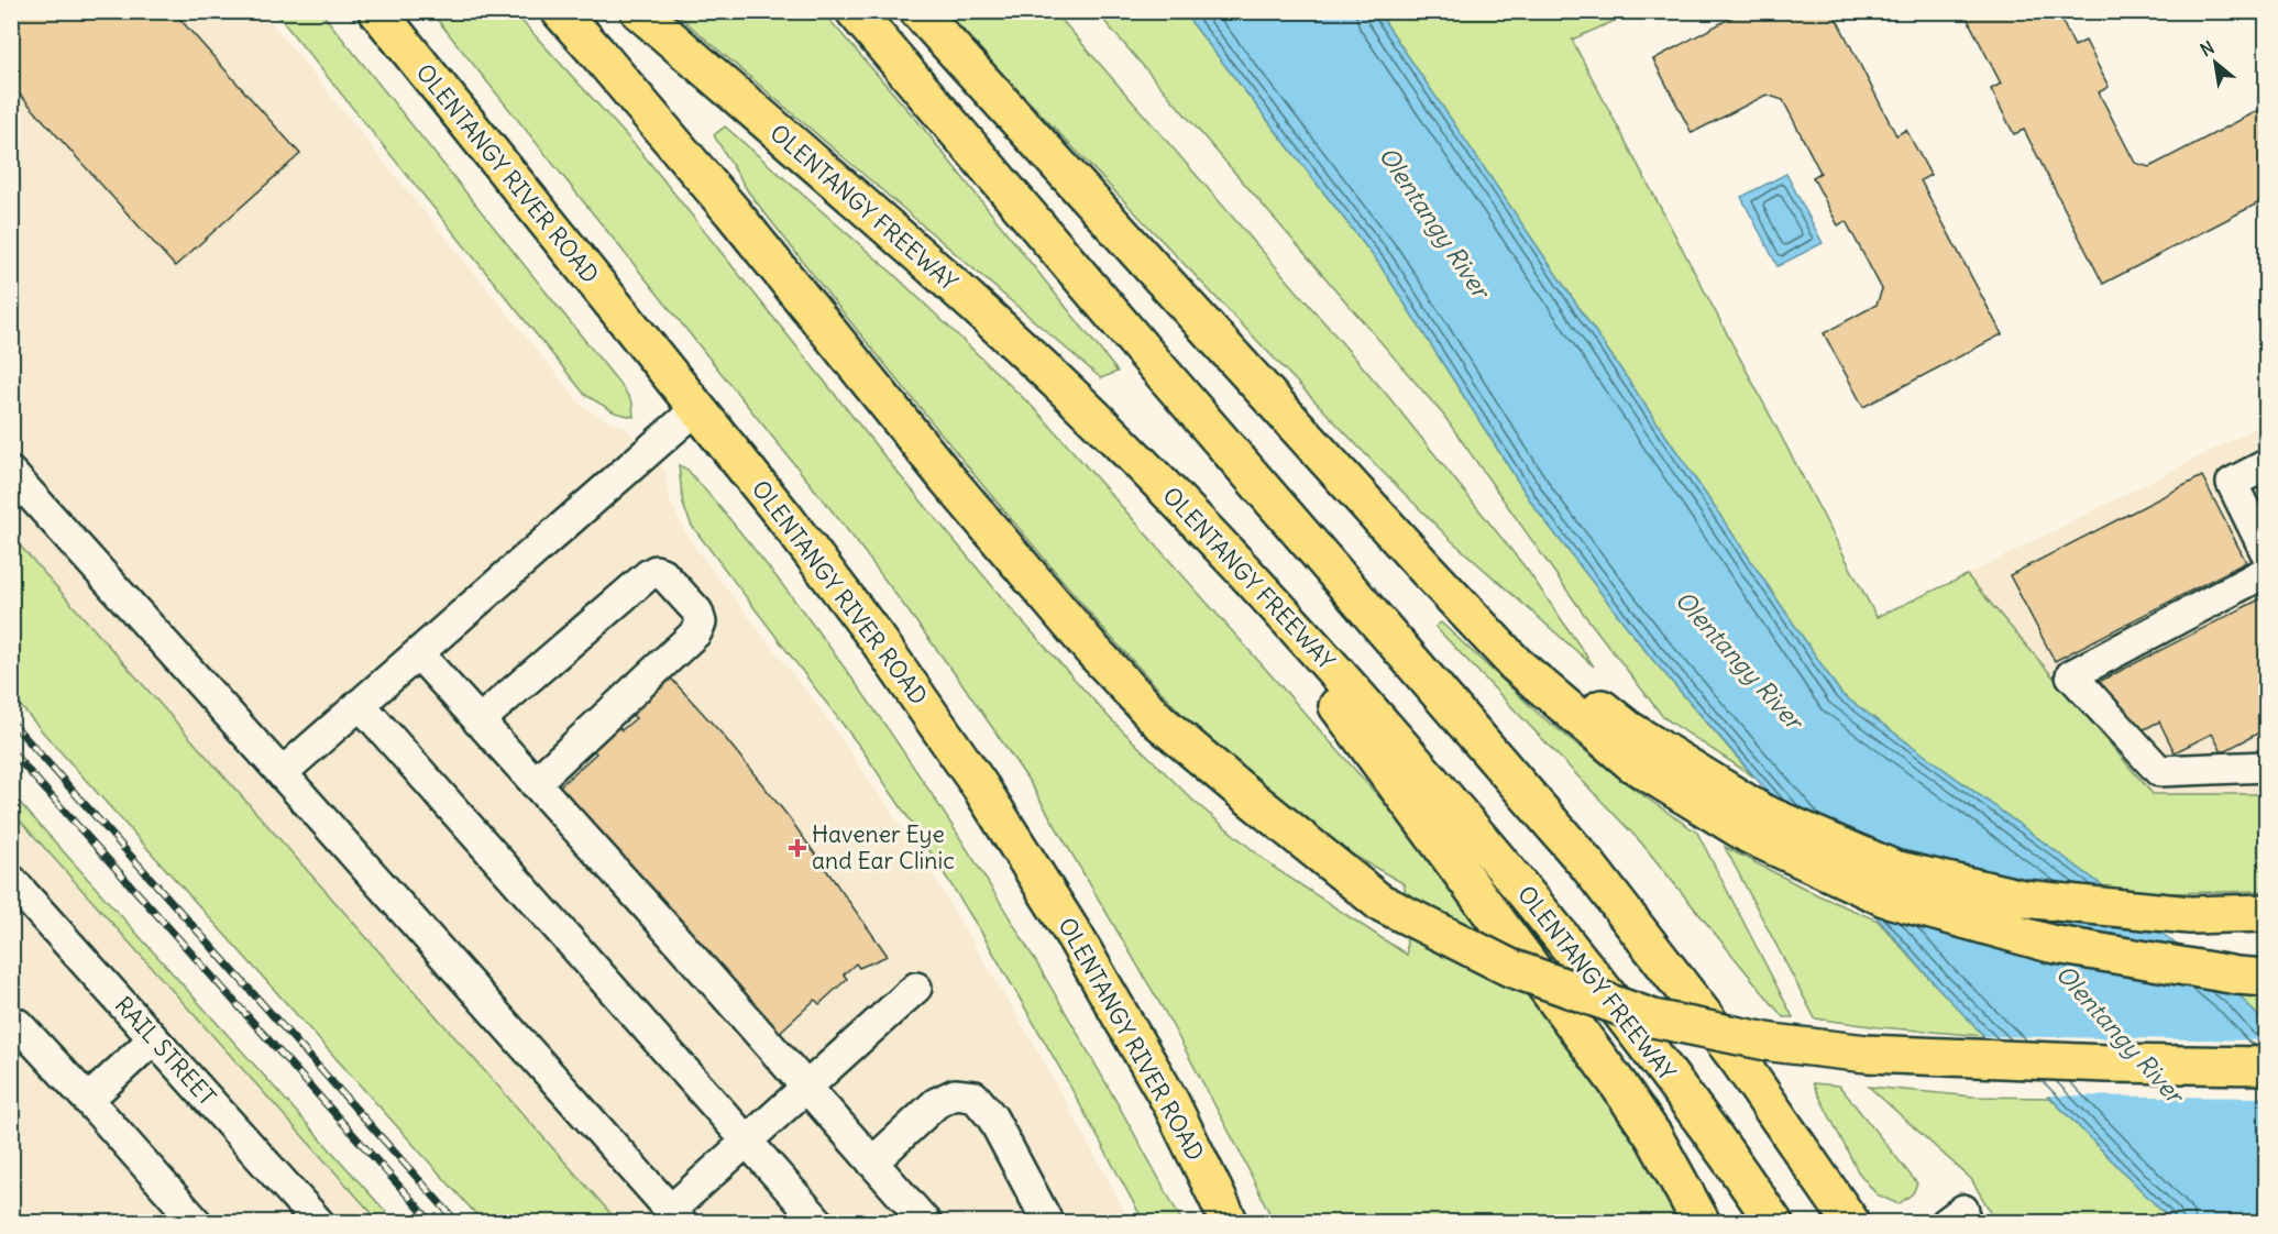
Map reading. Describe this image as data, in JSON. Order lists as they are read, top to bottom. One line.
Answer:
{"streets":{"main road":["OLENTANGY RIVER ROAD","OLENTANGY FREEWAY"],"street":["RAIL STREET"]},"water":["Olentangy River"],"places":{"health":["Havener Eye and Ear Clinic"]},"north":"top left"}
